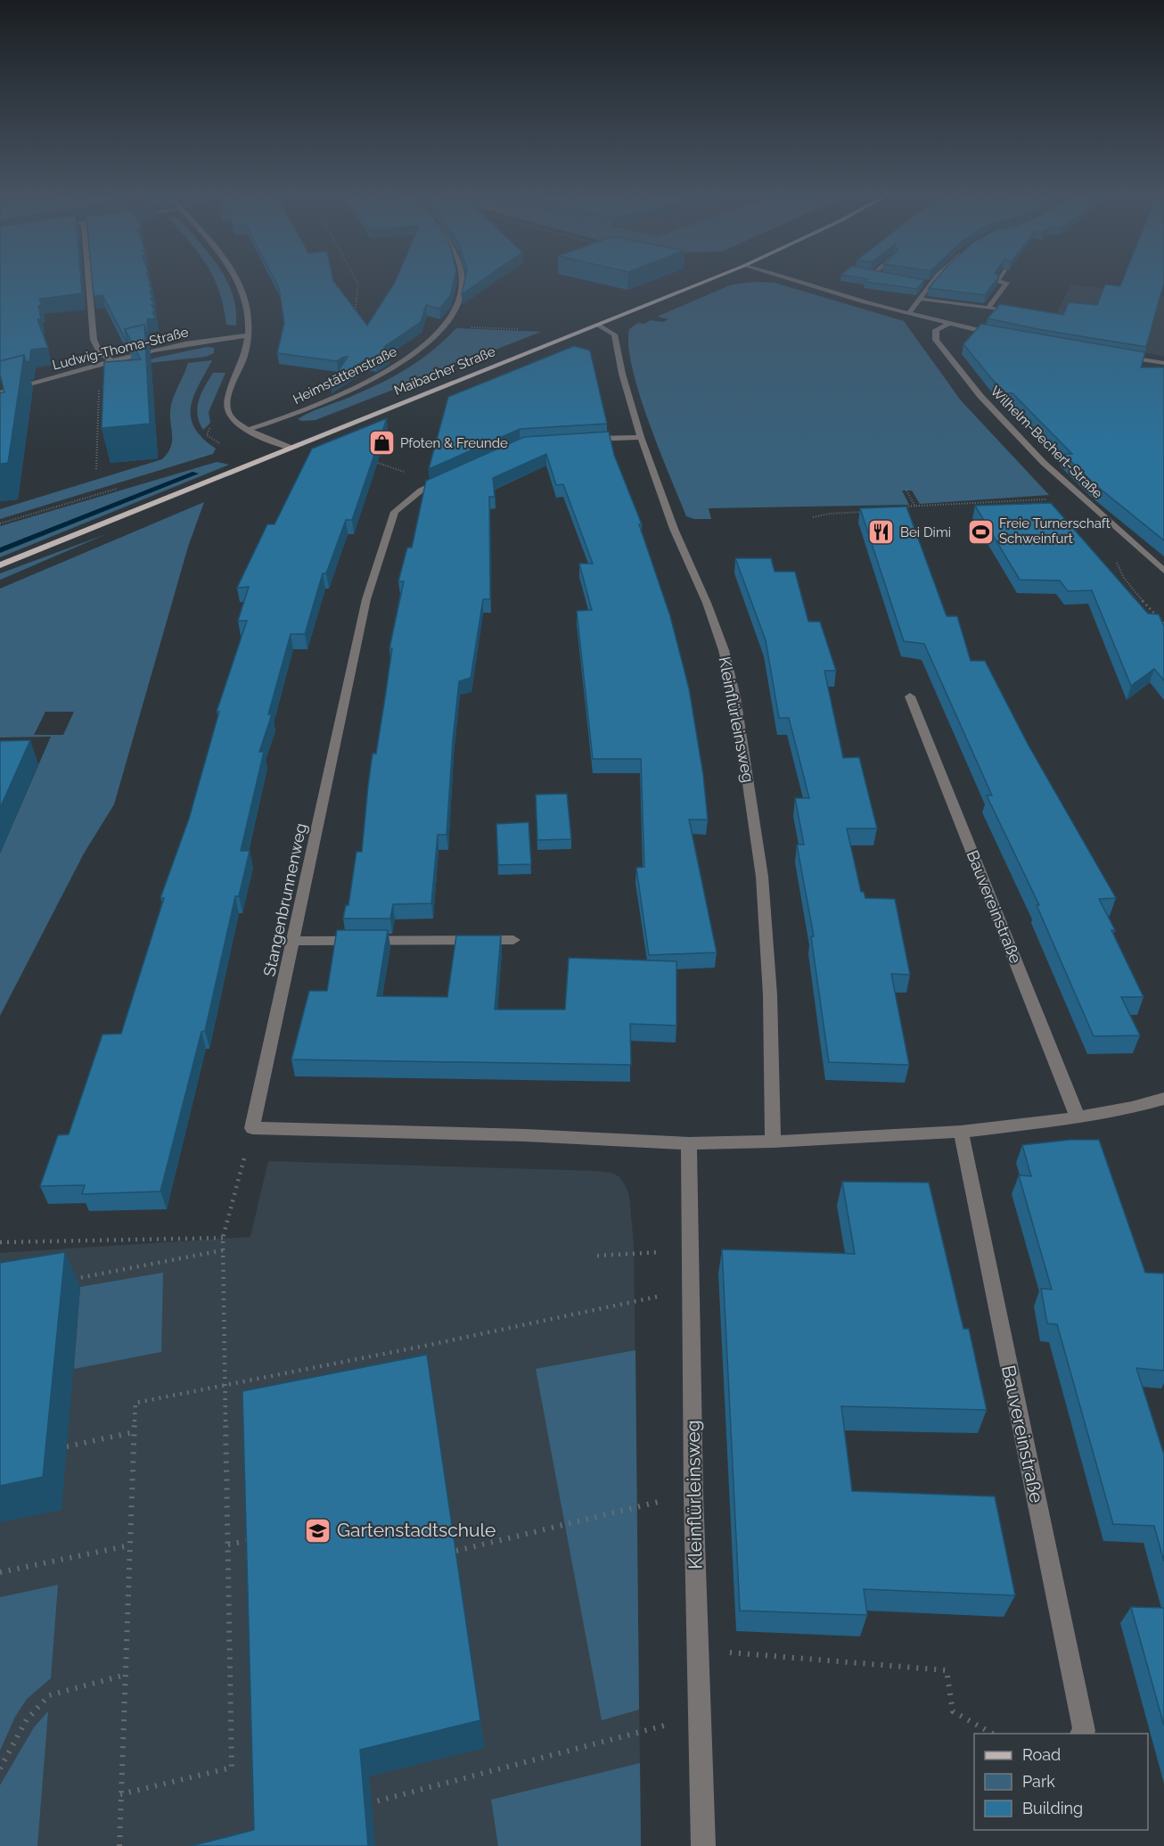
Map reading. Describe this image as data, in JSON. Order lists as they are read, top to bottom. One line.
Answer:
{"streets":{"main road":["Maibacher Straße"],"street":["Ludwig-Thoma-Straße","Heimstättenstraße","Wilhelm-Bechert-Straße","Kleinflürleinsweg","Stangenbrunnenweg","Bauvereinstraße"]},"crossings":[["Maibacher Straße","Kleinflürleinsweg"]],"places":{"shop":["Pfoten & Freunde"],"sports":["Freie Turnerschaft Schweinfurt"],"restaurant":["Bei Dimi"],"school or university":["Gartenstadtschule"]},"legend":["Road","Park","Building"]}
